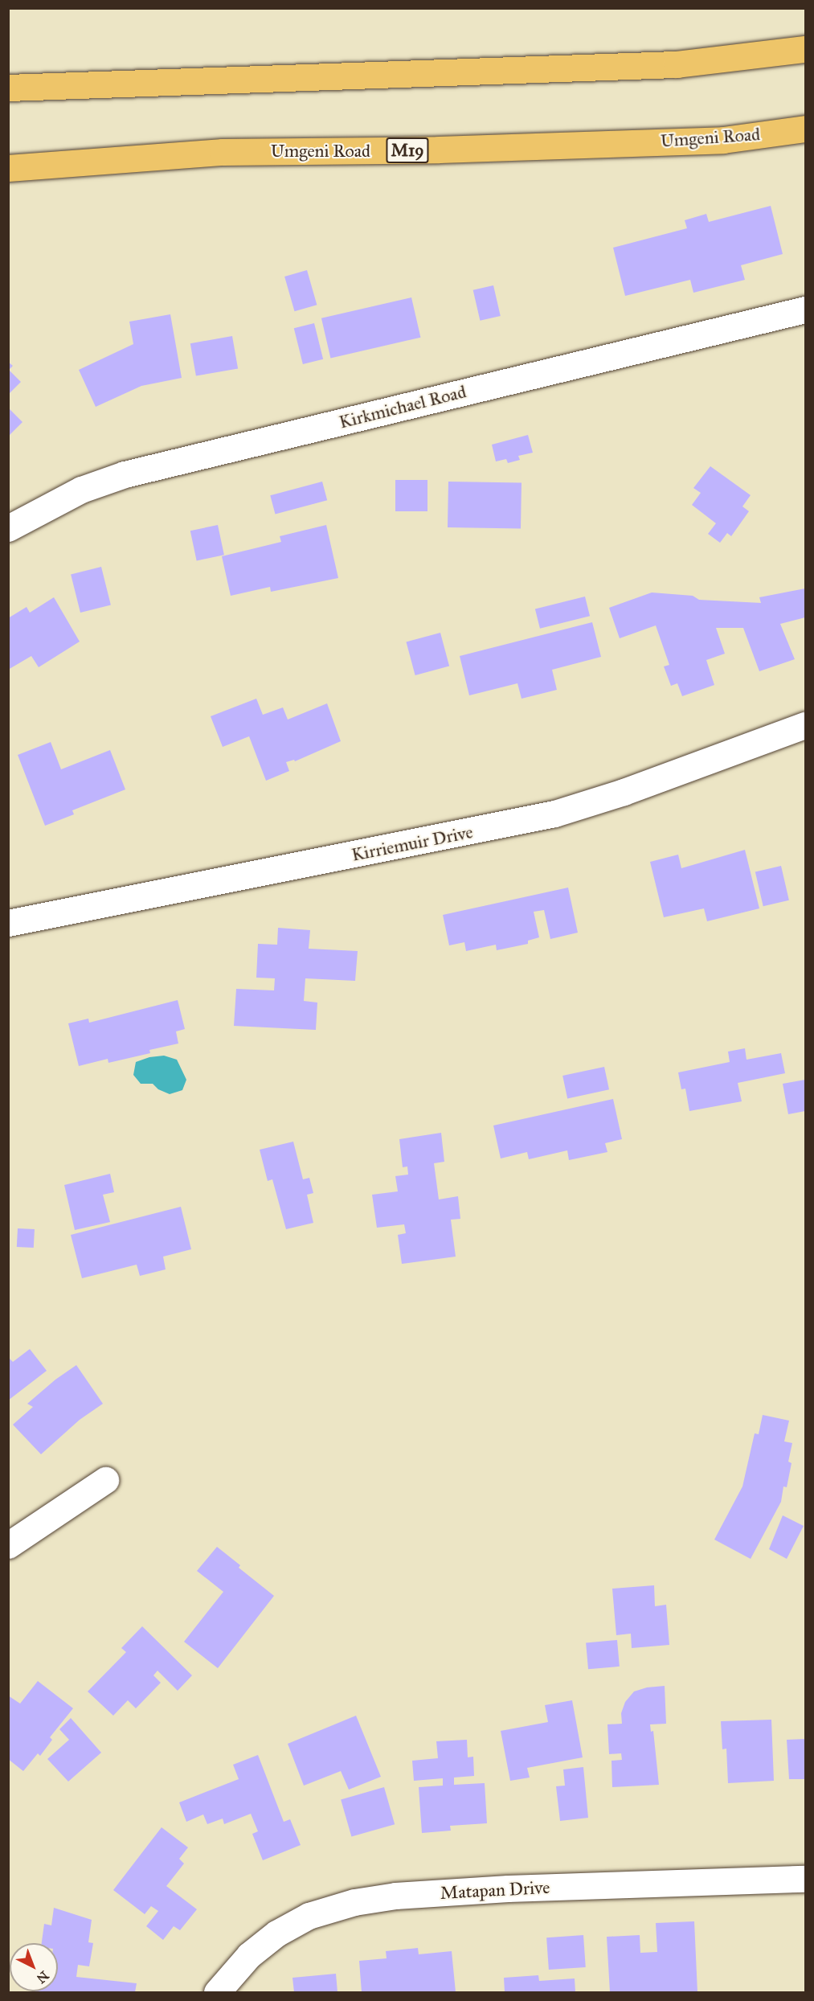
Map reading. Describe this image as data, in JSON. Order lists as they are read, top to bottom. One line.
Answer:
{"streets":{"highway":["Umgeni Road","M19"],"street":["Kirkmichael Road","Kirriemuir Drive","Matapan Drive"]},"north":"bottom right"}
